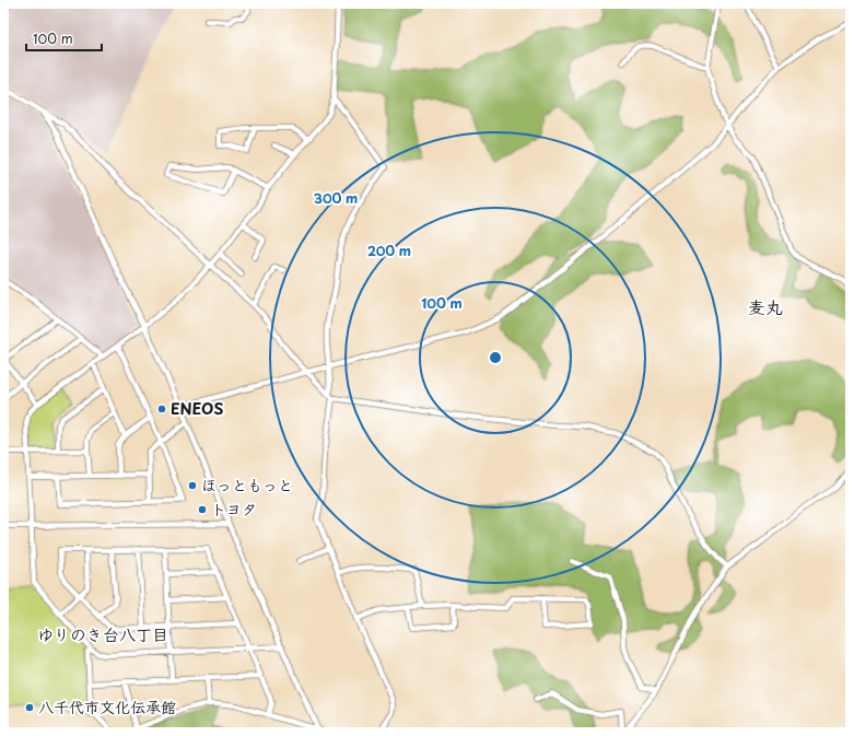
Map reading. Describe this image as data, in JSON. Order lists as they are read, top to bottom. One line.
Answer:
{"districts":["麦丸","ゆりのき台八丁目"],"places":["ENEOS","ほっともっと","トヨタ","八千代市文化伝承館"],"scale_bar":"100 m","rings":["300 m","200 m","100 m"]}
